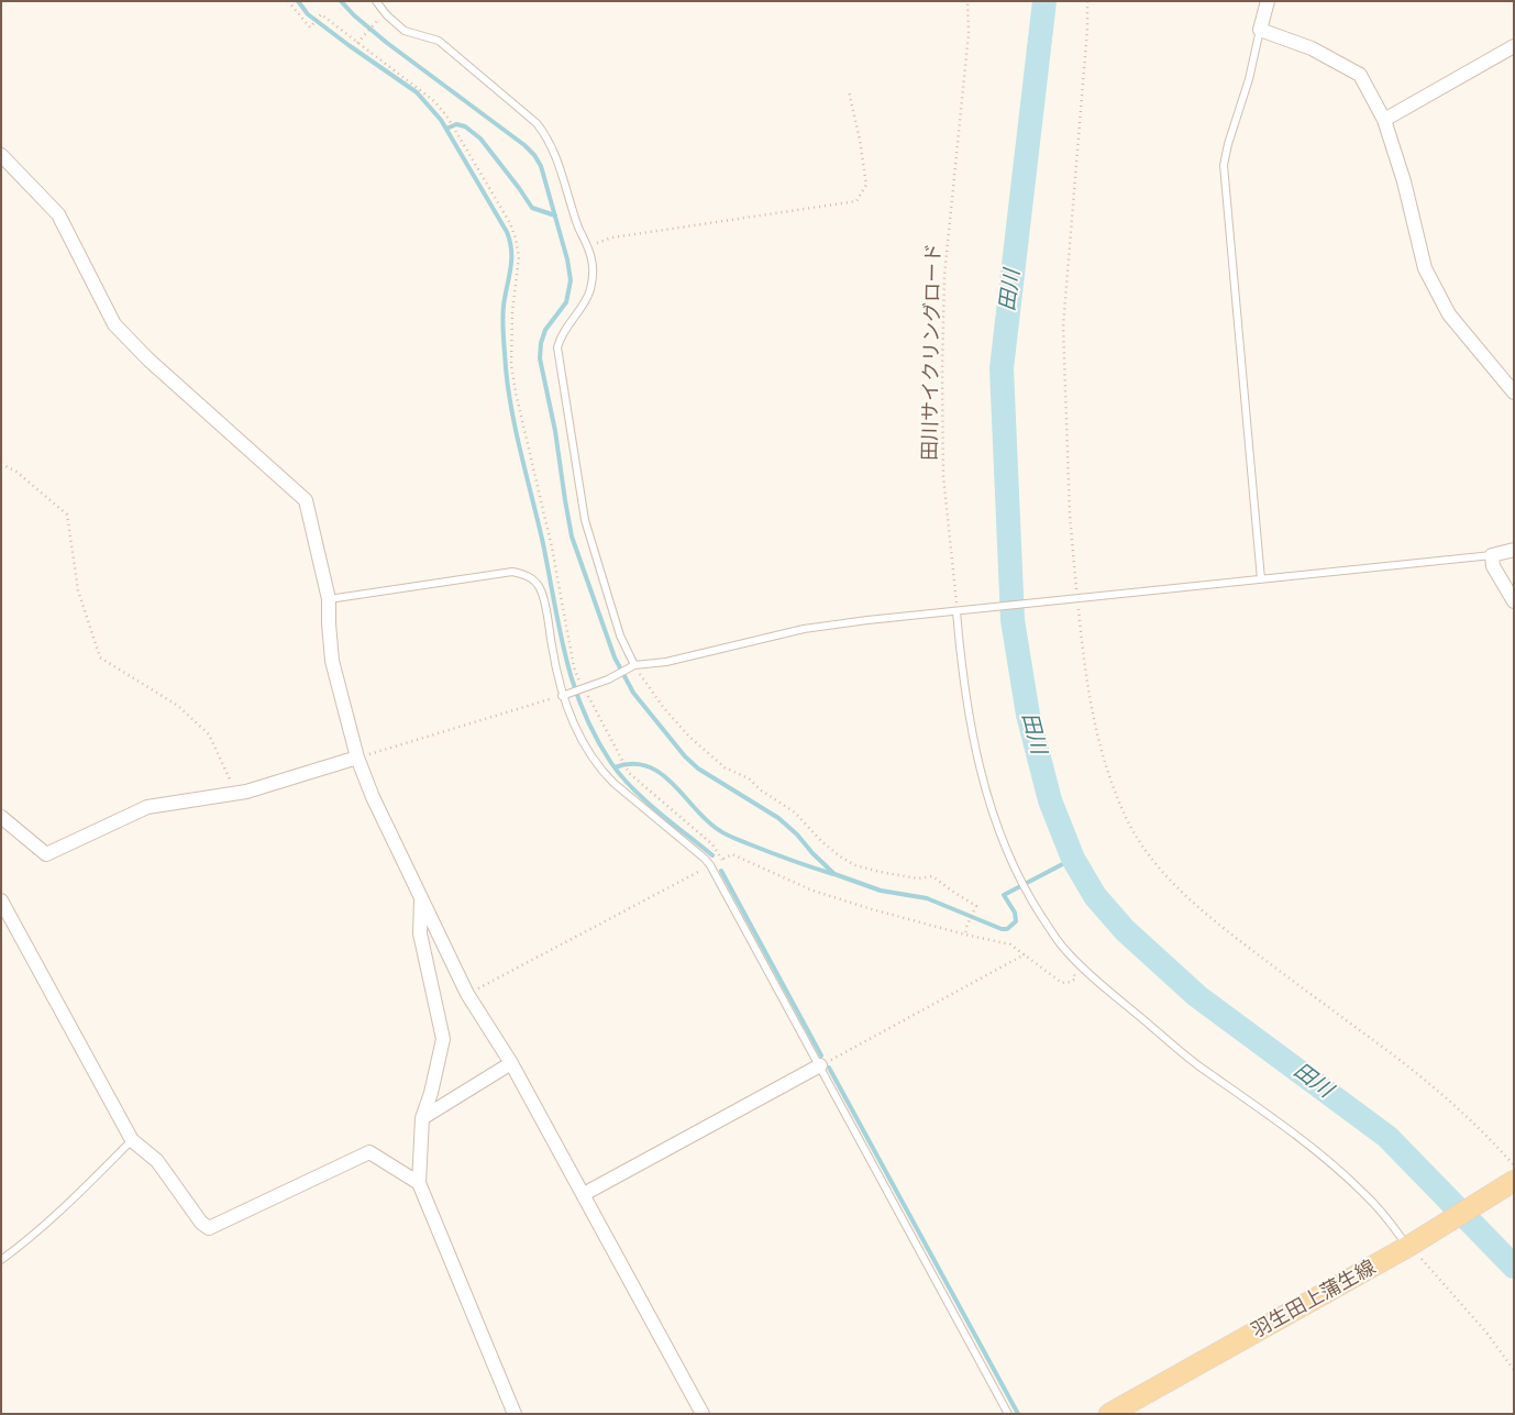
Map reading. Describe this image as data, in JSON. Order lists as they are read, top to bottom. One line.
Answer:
{"streets":{"main road":["羽生田上蒲生線"],"path":["田川サイクリングロード"]},"water":["田川"]}
